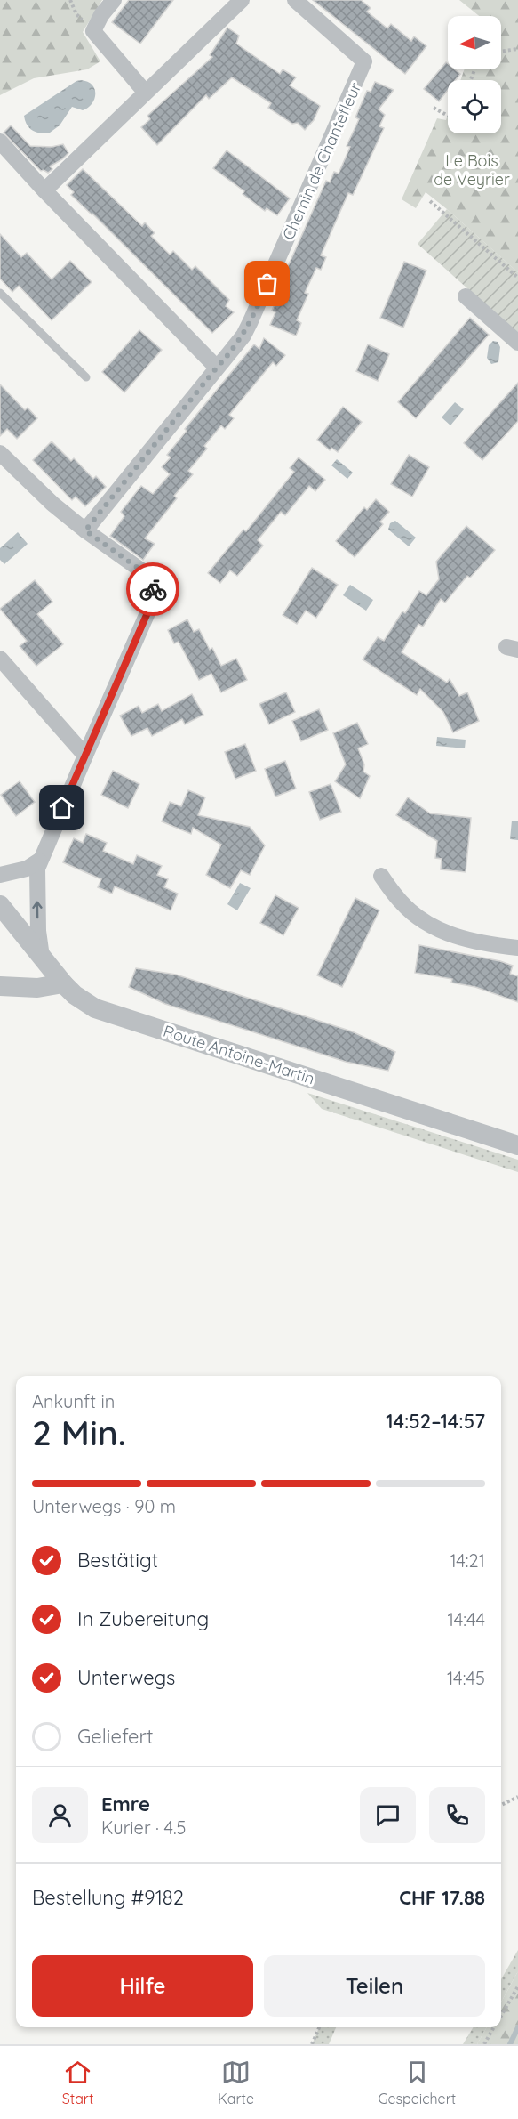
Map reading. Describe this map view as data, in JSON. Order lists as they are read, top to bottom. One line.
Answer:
{"streets":{"street":["Chemin de Chantefleur","Route Antoine-Martin"]},"parks":["Le Bois de Veyrier"],"north":"left","page":{"heading":["2 Min.","Ankunft in","14:52–14:57"],"panel":["Emre","Kurier · 4.5","Bestellung #9182","CHF 17.88"],"bar":"Unterwegs · 90 m","list":[["Bestätigt","14:21"],["In Zubereitung","14:44"],["Unterwegs","14:45"],"Geliefert"],"buttons":["Hilfe","Teilen"],"tabs":["Start","Karte","Gespeichert"]}}
